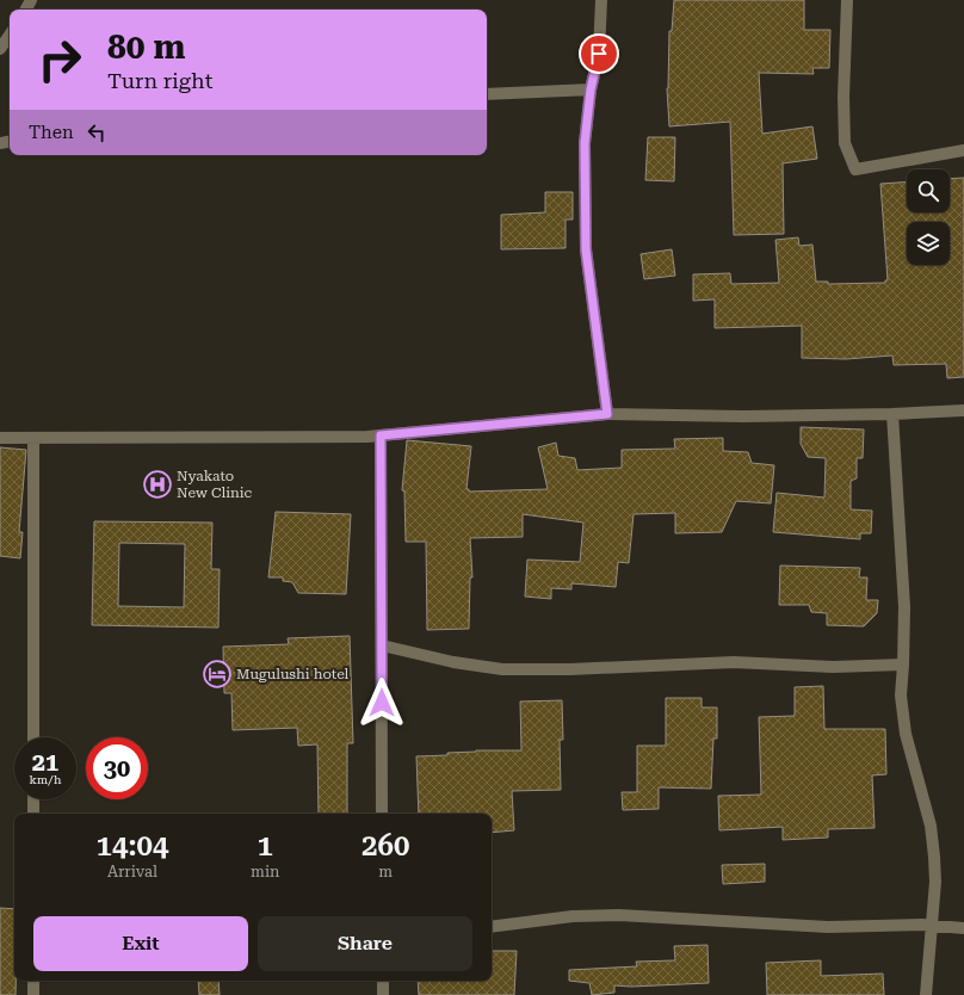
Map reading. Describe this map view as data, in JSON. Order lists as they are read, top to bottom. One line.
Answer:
{"places":{"hospital":["Nyakato New Clinic"],"hotel":["Mugulushi hotel"]},"page":{"turn":["80 m","Turn right"],"then":"Then","speed":"21 km/h","limit":"30","eta":["14:04","Arrival","1","min","260","m"],"buttons":["Exit","Share"]}}
